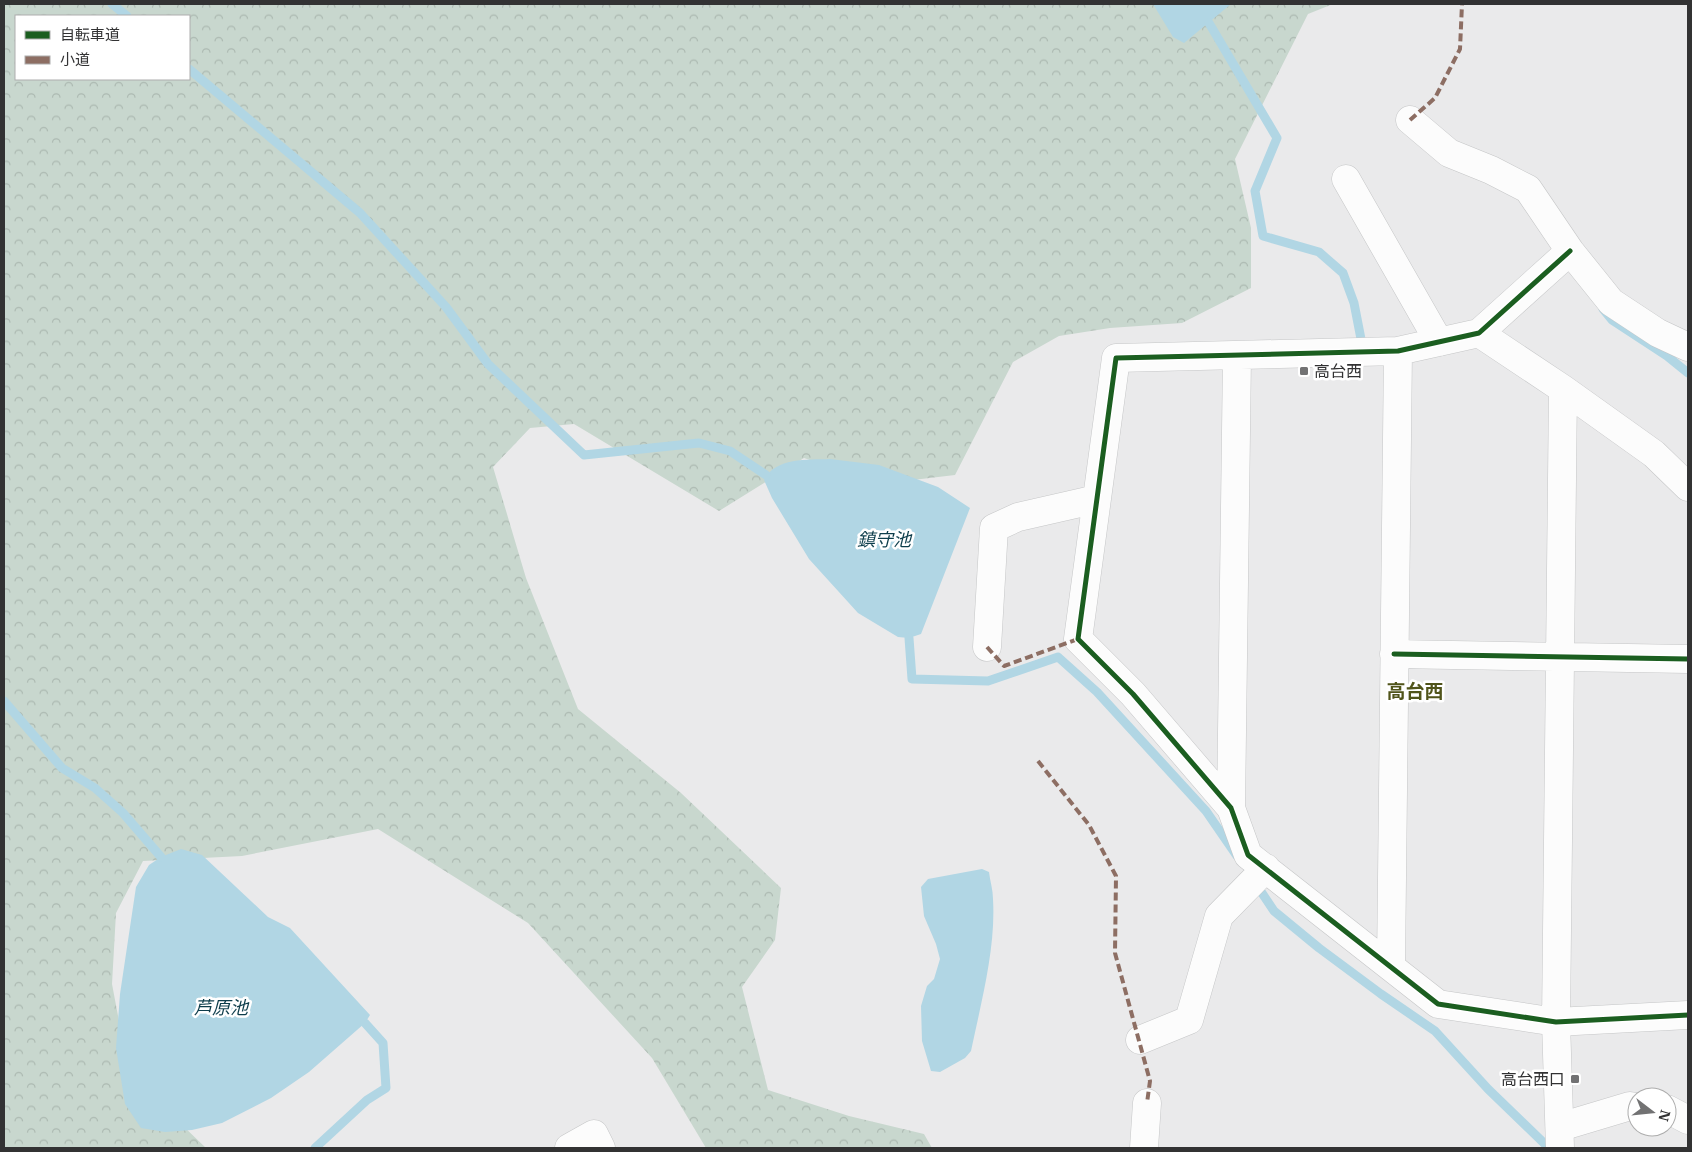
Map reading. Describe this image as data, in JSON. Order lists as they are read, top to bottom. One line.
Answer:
{"districts":["高台西"],"water":["鎮守池","芦原池"],"places":{"transit":["高台西","高台西口"]},"legend":["自転車道","小道"],"north":"right"}
